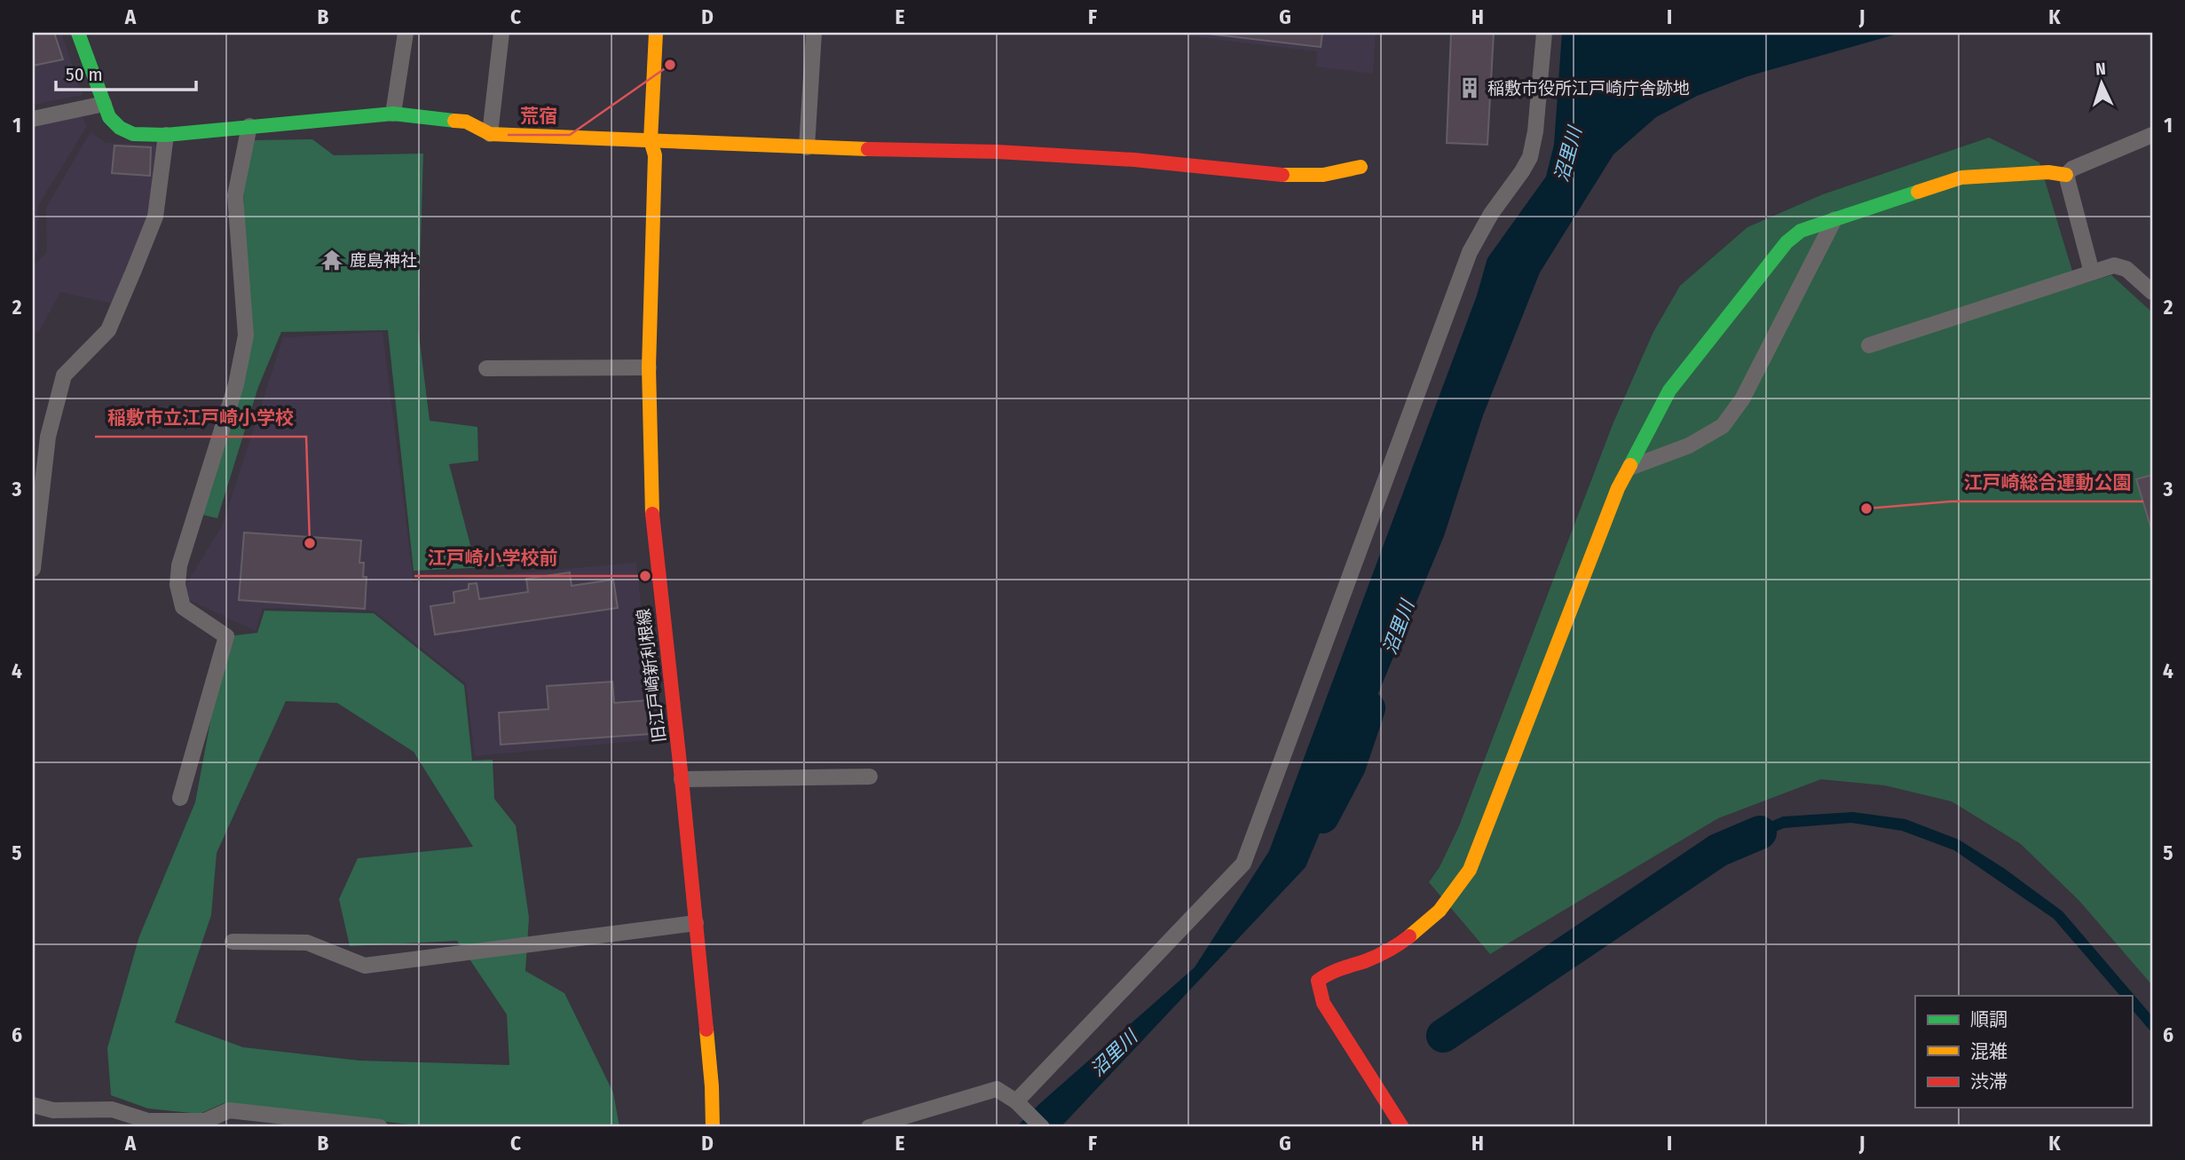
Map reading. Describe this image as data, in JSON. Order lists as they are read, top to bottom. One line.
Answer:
{"streets":{"street":["旧江戸崎新利根線"]},"water":["沼里川"],"places":{"other":["荒宿","江戸崎総合運動公園","稲敷市立江戸崎小学校","江戸崎小学校前"],"building":["稲敷市役所江戸崎庁舎跡地"],"temple":["鹿島神社"]},"legend":["順調","混雑","渋滞"],"scale_bar":"50 m","north":"top","grid":{"columns":["A","B","C","D","E","F","G","H","I","J","K"],"rows":["1","2","3","4","5","6"]}}
